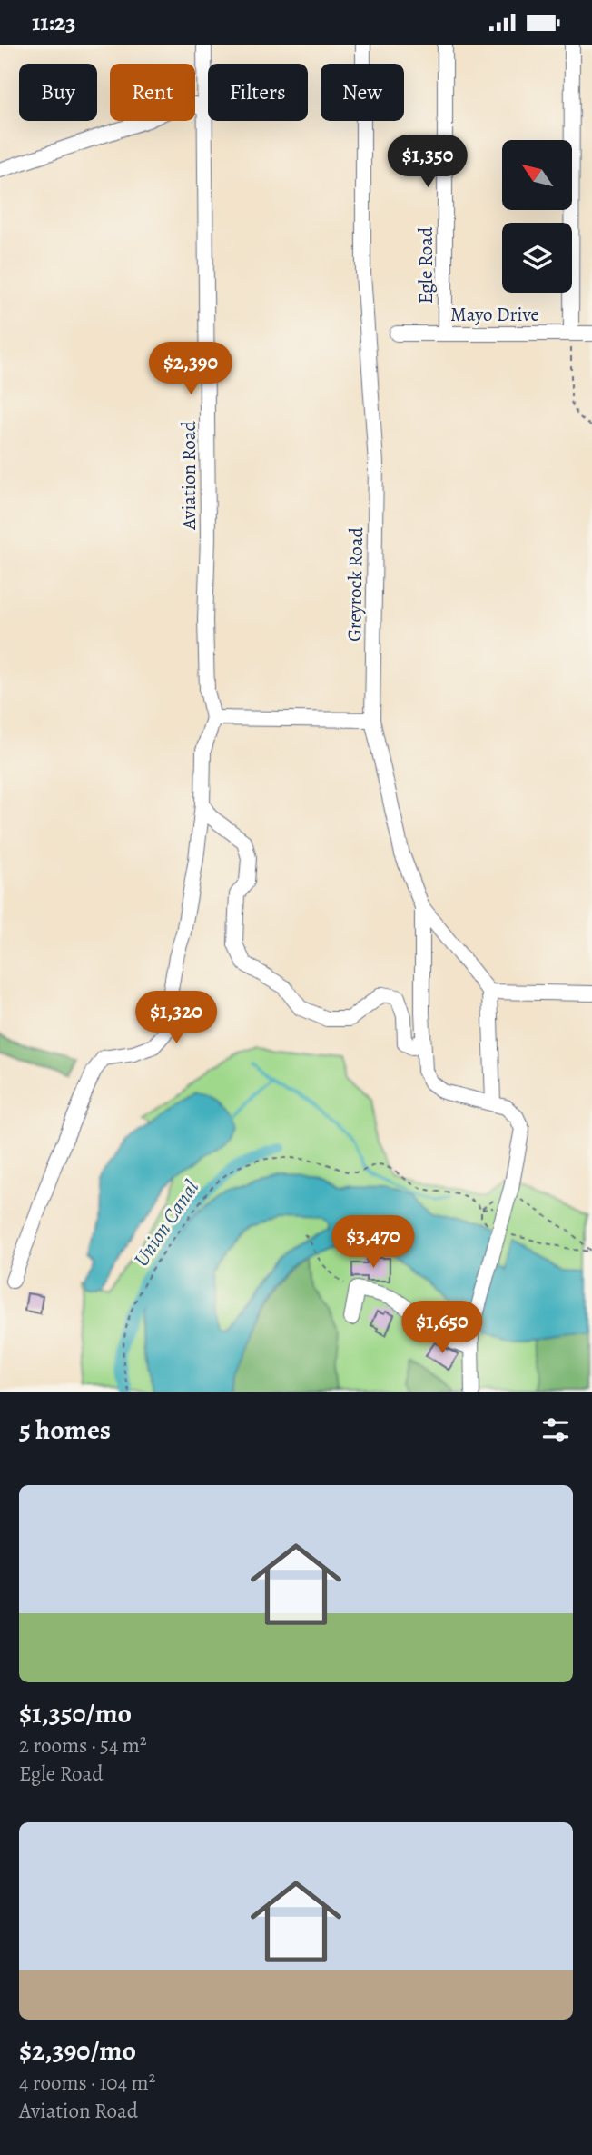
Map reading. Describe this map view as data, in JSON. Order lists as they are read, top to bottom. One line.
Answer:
{"streets":{"street":["Egle Road","Mayo Drive","Aviation Road","Greyrock Road"]},"crossings":[["Egle Road","Mayo Drive"]],"water":["Union Canal"],"north":"top left","page":{"status":"11:23","chip":["Buy","Rent","Filters","New"],"price":["$1,350","$2,390","$1,320","$3,470","$1,650"],"heading":"5 homes","list":[{"name":"$1,350/mo","note":"2 rooms · 54 m² · Egle Road"},{"name":"$2,390/mo","note":"4 rooms · 104 m² · Aviation Road"}]}}
